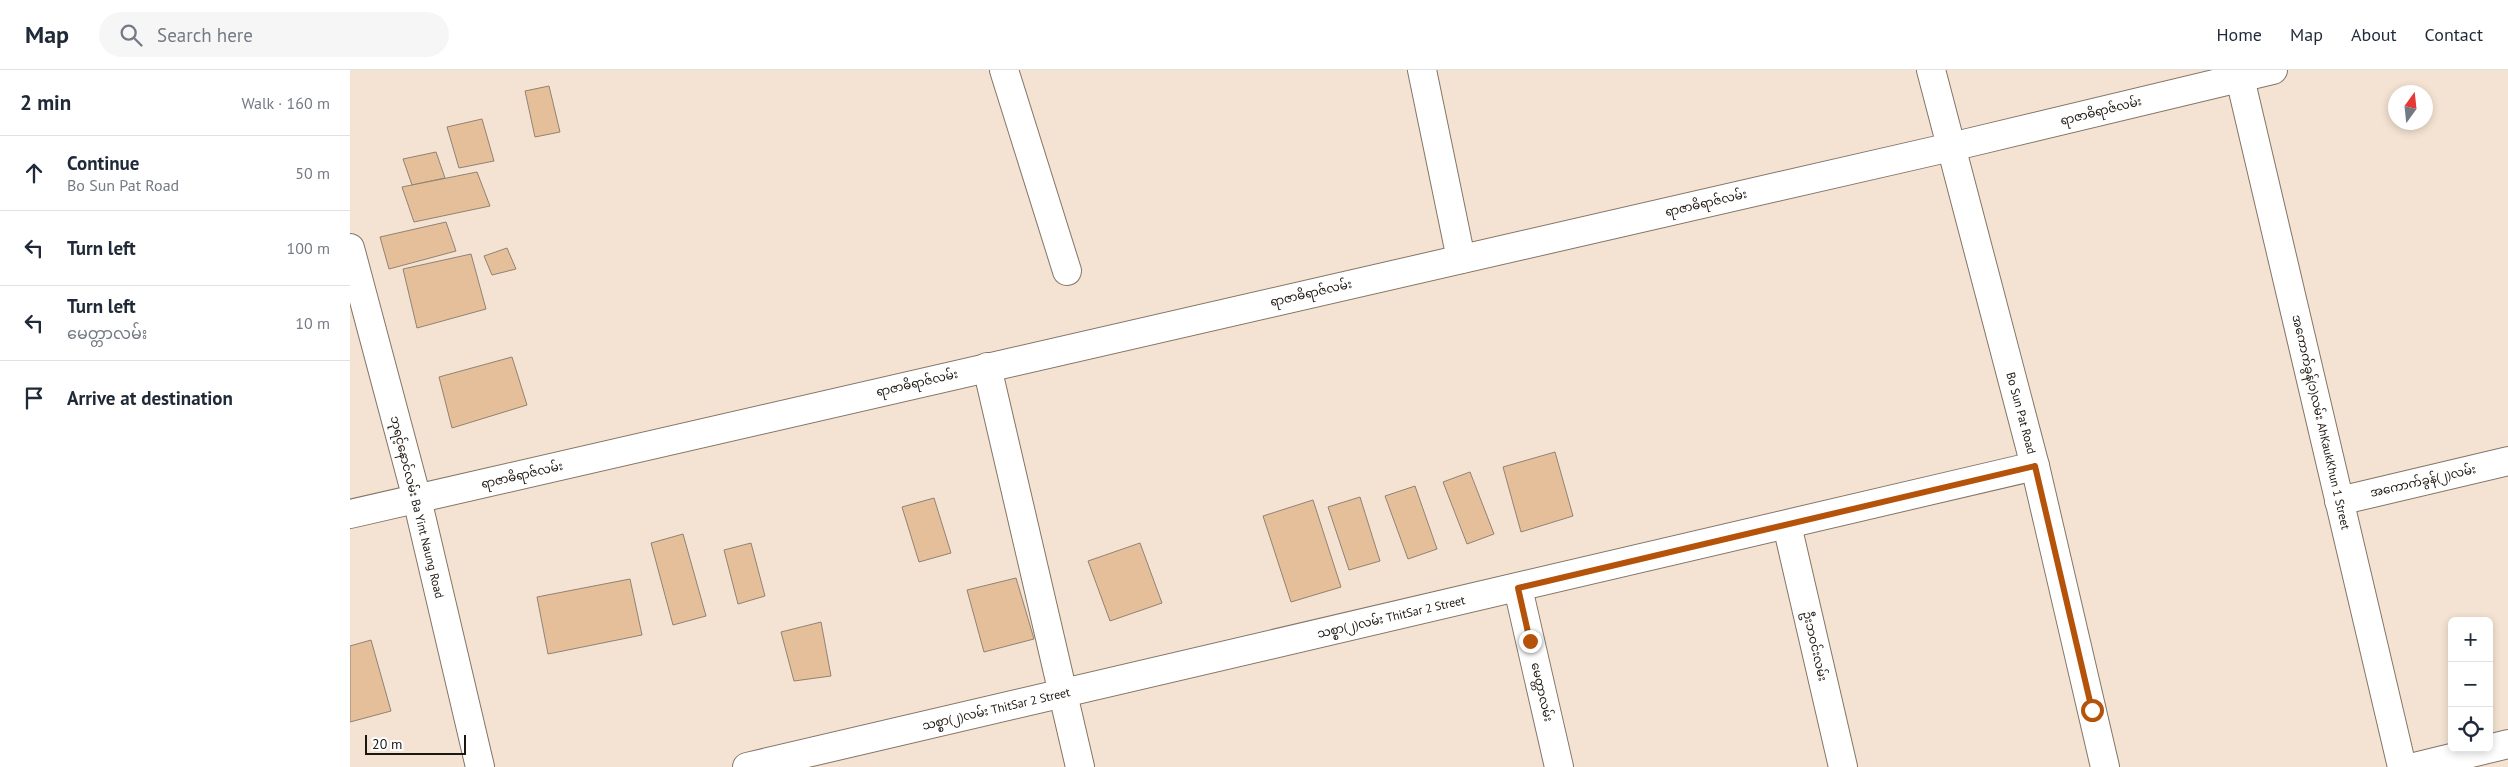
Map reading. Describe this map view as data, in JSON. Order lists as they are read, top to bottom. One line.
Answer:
{"streets":{"street":["ရာဇာဓိရာဇ်လမ်း","Bo Sun Pat Road","အကောက်ခွန်(၁)လမ်း AhKaukKhun 1 Street","အကောက်ခွန်(၂)လမ်း","ဘုရင့်နောင်လမ်း Ba Yint Naung Road","သစ္စာ(၂)လမ်း ThitSar 2 Street","ဦးဘဝင်းလမ်း","မေတ္တာလမ်း"]},"crossings":[["ရာဇာဓိရာဇ်လမ်း","Bo Sun Pat Road"],["ရာဇာဓိရာဇ်လမ်း","အကောက်ခွန်(၁)လမ်း AhKaukKhun 1 Street"],["ရာဇာဓိရာဇ်လမ်း","ဘုရင့်နောင်လမ်း Ba Yint Naung Road"],["Bo Sun Pat Road","သစ္စာ(၂)လမ်း ThitSar 2 Street"],["အကောက်ခွန်(၁)လမ်း AhKaukKhun 1 Street","အကောက်ခွန်(၂)လမ်း"],["သစ္စာ(၂)လမ်း ThitSar 2 Street","ဦးဘဝင်းလမ်း"],["သစ္စာ(၂)လမ်း ThitSar 2 Street","မေတ္တာလမ်း"]],"scale_bar":"20 m","north":"top","page":{"header":"Map","search":"Search here","nav":["Home","Map","About","Contact"],"heading":["2 min","Walk · 160 m"],"list":[["Continue","Bo Sun Pat Road","50 m"],["Turn left","100 m"],["Turn left","မေတ္တာလမ်း","10 m"],"Arrive at destination"],"map_buttons":["+","−"],"scale":"20 m"}}
